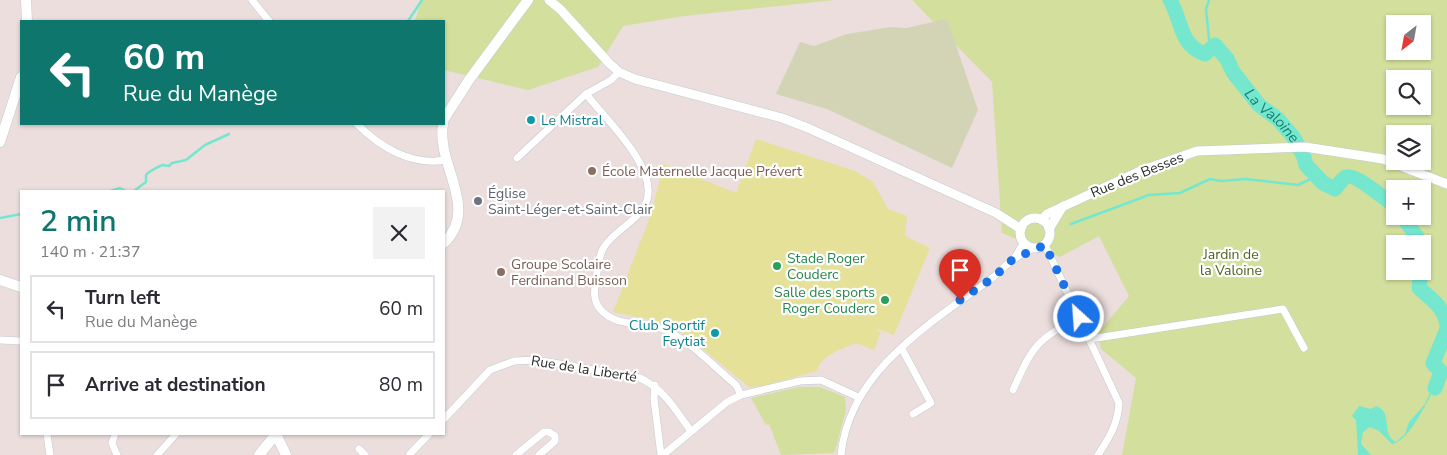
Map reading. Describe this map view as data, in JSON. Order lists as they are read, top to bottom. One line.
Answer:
{"streets":{"street":["Rue des Besses","Rue de la Liberté"]},"water":["La Valoine"],"parks":["Jardin de la Valoine"],"places":["Le Mistral","École Maternelle Jacque Prévert","Église Saint-Léger-et-Saint-Clair","Stade Roger Couderc","Groupe Scolaire Ferdinand Buisson","Salle des sports Roger Couderc","Club Sportif Feytiat"],"north":"bottom left","page":{"map_buttons":["+","−"],"turn":["60 m","Rue du Manège"],"heading":["2 min","140 m · 21:37"],"list":[{"name":"Turn left","note":"Rue du Manège","value":"60 m"},{"name":"Arrive at destination","value":"80 m"}]}}
